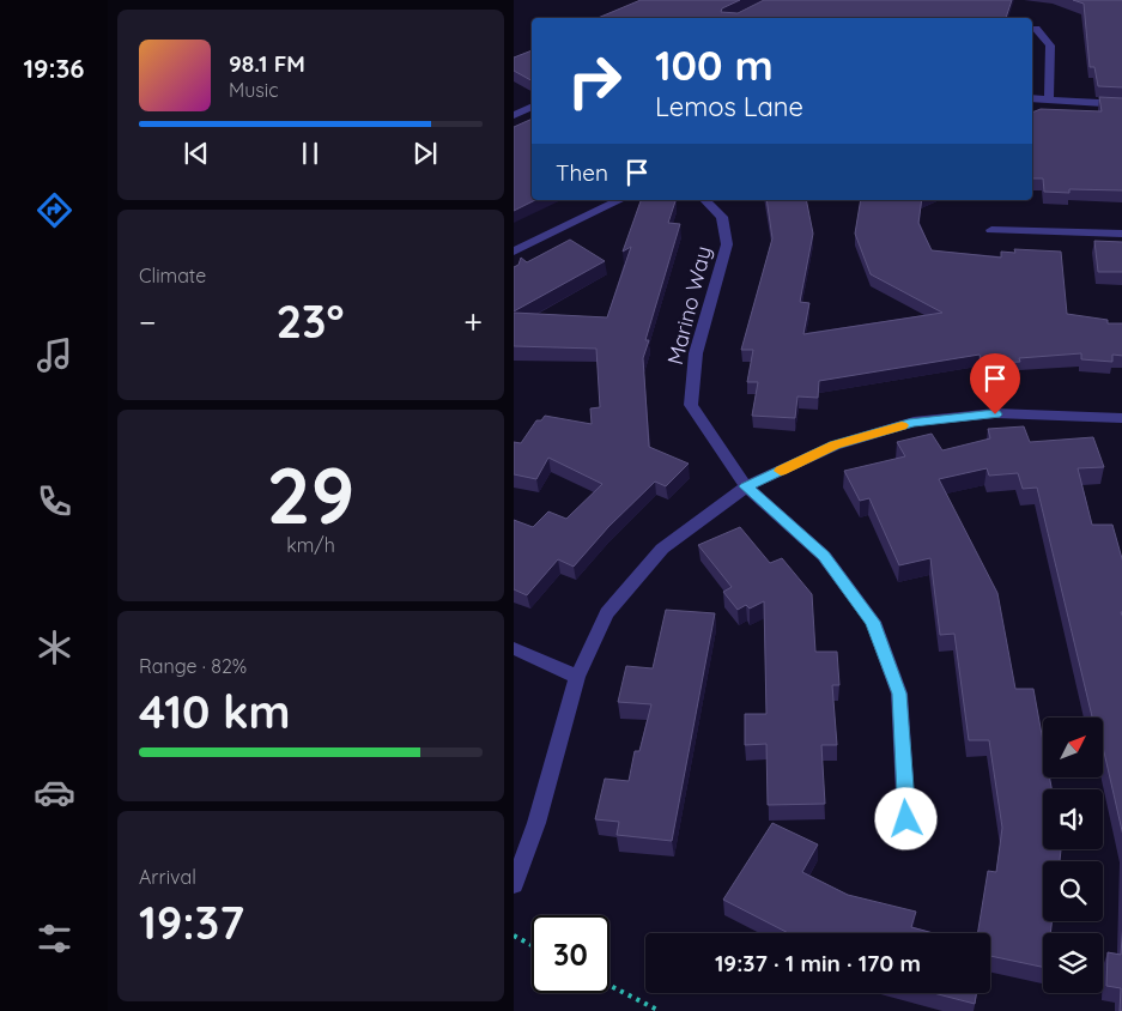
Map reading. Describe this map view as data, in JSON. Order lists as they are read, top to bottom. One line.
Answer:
{"streets":{"street":["Marino Way"]},"north":"top right","page":{"tabs":"19:36","turn":["100 m","Lemos Lane"],"song":["98.1 FM","Music"],"then":"Then","tile":["Climate",["29","km/h"],["Range · 82%","410 km"],["Arrival","19:37"]],"heat":["−","23°","+"],"limit":"30","trip":"19:37 · 1 min · 170 m"}}
